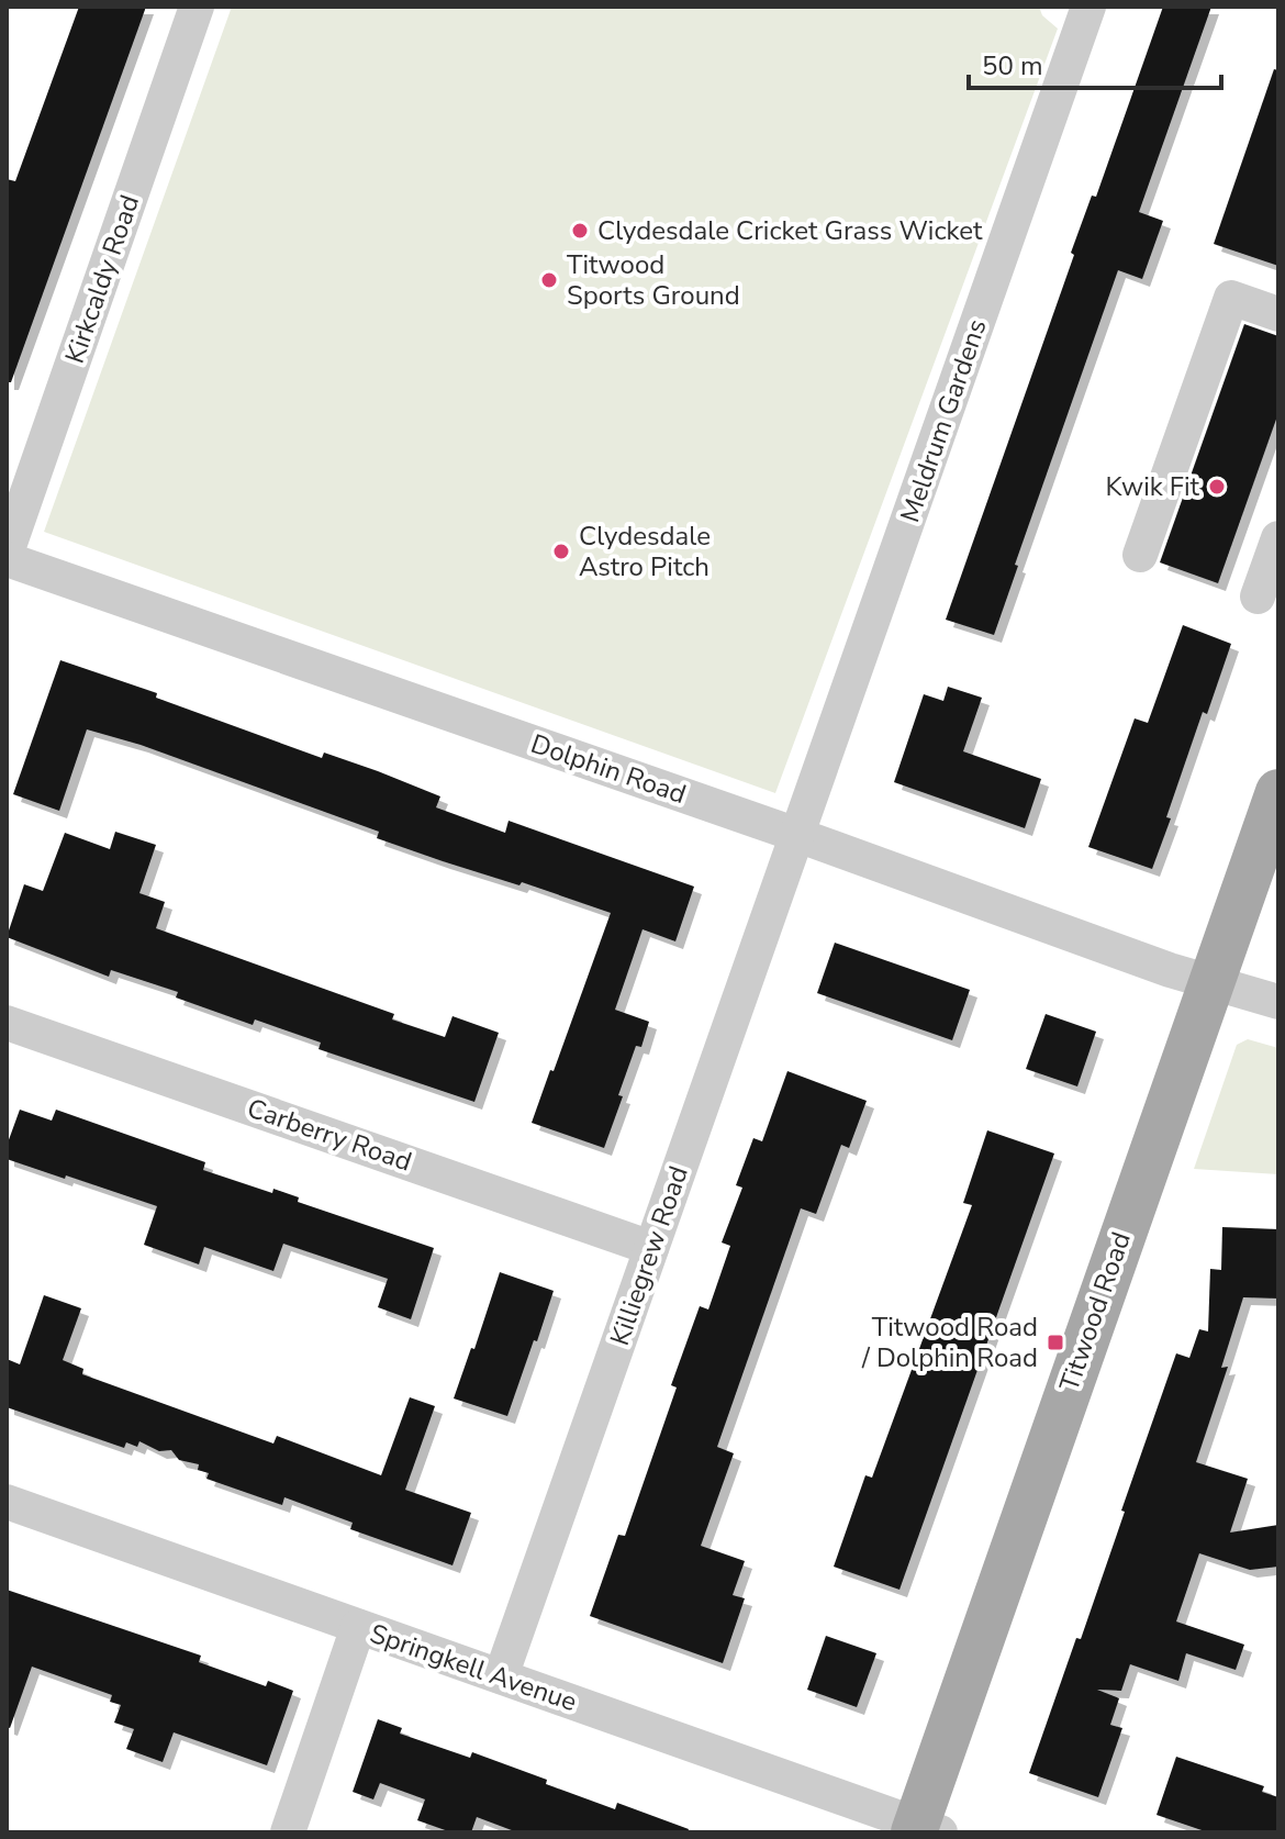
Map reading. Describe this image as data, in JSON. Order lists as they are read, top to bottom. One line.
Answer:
{"streets":{"main road":["Titwood Road"],"street":["Kirkcaldy Road","Meldrum Gardens","Dolphin Road","Carberry Road","Killiegrew Road","Springkell Avenue"]},"crossings":[["Meldrum Gardens","Dolphin Road"],["Meldrum Gardens","Killiegrew Road"],["Dolphin Road","Killiegrew Road"],["Dolphin Road","Titwood Road"],["Carberry Road","Killiegrew Road"],["Killiegrew Road","Springkell Avenue"],["Titwood Road","Springkell Avenue"]],"places":{"other":["Clydesdale Cricket Grass Wicket","Titwood Sports Ground","Kwik Fit","Clydesdale Astro Pitch"],"transit":["Titwood Road / Dolphin Road"]},"scale_bar":"50 m"}
